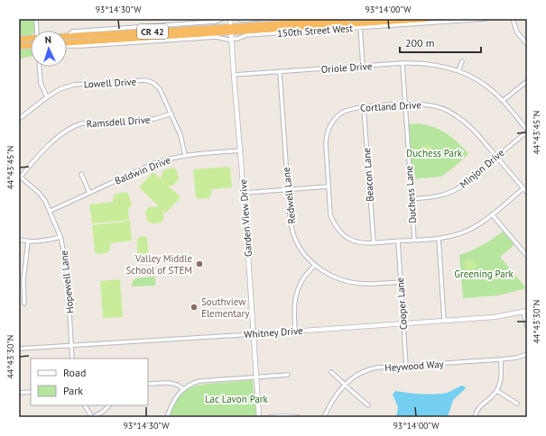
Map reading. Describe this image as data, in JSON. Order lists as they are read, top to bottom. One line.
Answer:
{"streets":{"highway":["CR 42"],"street":["150th Street West","Oriole Drive","Lowell Drive","Cortland Drive","Ramsdell Drive","Minjon Drive","Baldwin Drive","Beacon Lane","Duchess Lane","Redwell Lane","Garden View Drive","Hopewell Lane","Cooper Lane","Whitney Drive","Heywood Way"]},"crossings":[["150th Street West","CR 42"],["150th Street West","Garden View Drive"],["CR 42","Garden View Drive"],["Oriole Drive","Minjon Drive"],["Oriole Drive","Duchess Lane"],["Oriole Drive","Redwell Lane"],["Oriole Drive","Garden View Drive"],["Lowell Drive","Ramsdell Drive"],["Lowell Drive","Baldwin Drive"],["Cortland Drive","Minjon Drive"],["Cortland Drive","Beacon Lane"],["Cortland Drive","Duchess Lane"],["Cortland Drive","Cooper Lane"],["Ramsdell Drive","Hopewell Lane"],["Minjon Drive","Duchess Lane"],["Baldwin Drive","Garden View Drive"],["Baldwin Drive","Hopewell Lane"],["Redwell Lane","Cooper Lane"],["Garden View Drive","Whitney Drive"],["Hopewell Lane","Whitney Drive"],["Cooper Lane","Whitney Drive"],["Cooper Lane","Heywood Way"]],"parks":["Duchess Park","Greening Park","Lac Lavon Park"],"places":["Valley Middle School of STEM","Southview Elementary"],"legend":["Road","Park"],"scale_bar":"200 m","north":"top","coordinates":["93°14'30\"W","93°14'00\"W","44°43'45\"N","44°43'30\"N"]}
